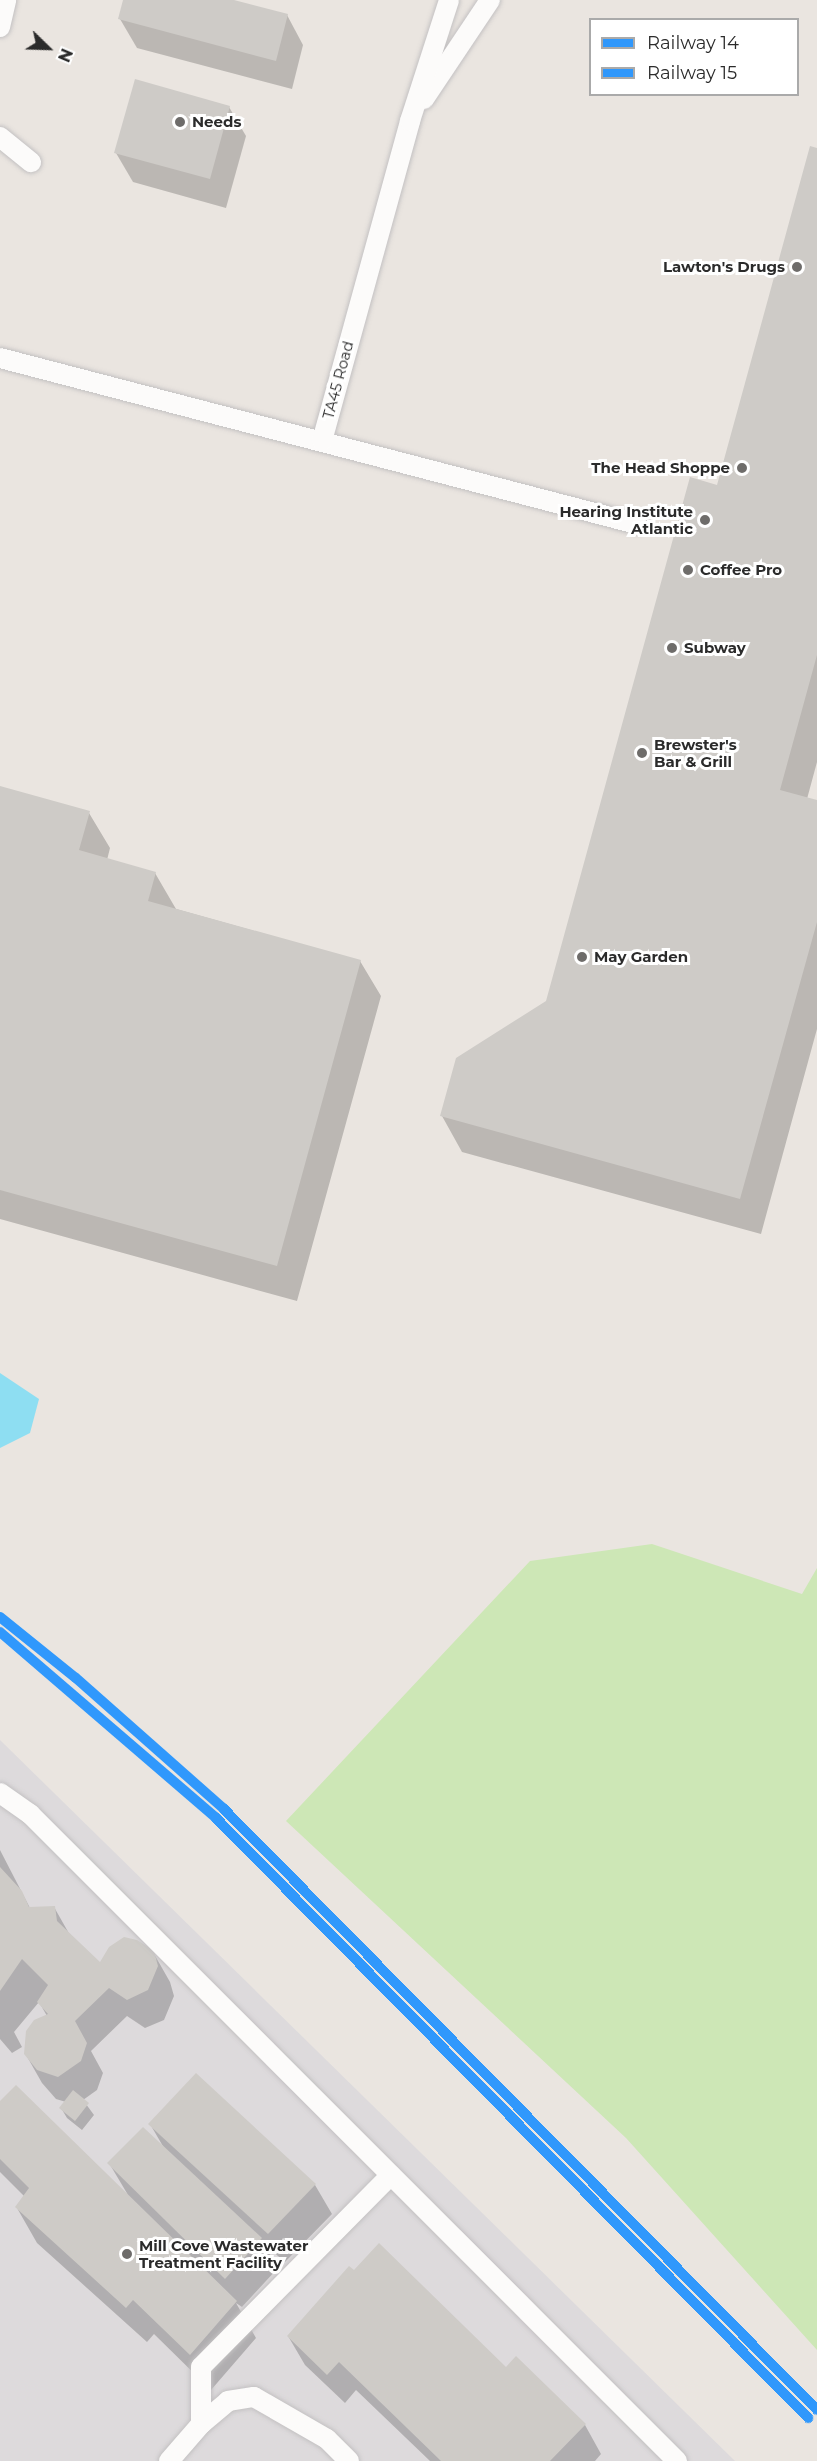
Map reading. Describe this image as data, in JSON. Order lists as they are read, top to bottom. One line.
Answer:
{"streets":{"lane":["TA45 Road"]},"places":["Needs","Lawton's Drugs","The Head Shoppe","Hearing Institute Atlantic","Coffee Pro","Subway","Brewster's Bar & Grill","May Garden","Mill Cove Wastewater Treatment Facility"],"lines":["rail line 14","rail line 15"],"legend":["Railway 14","Railway 15"],"north":"bottom right"}
